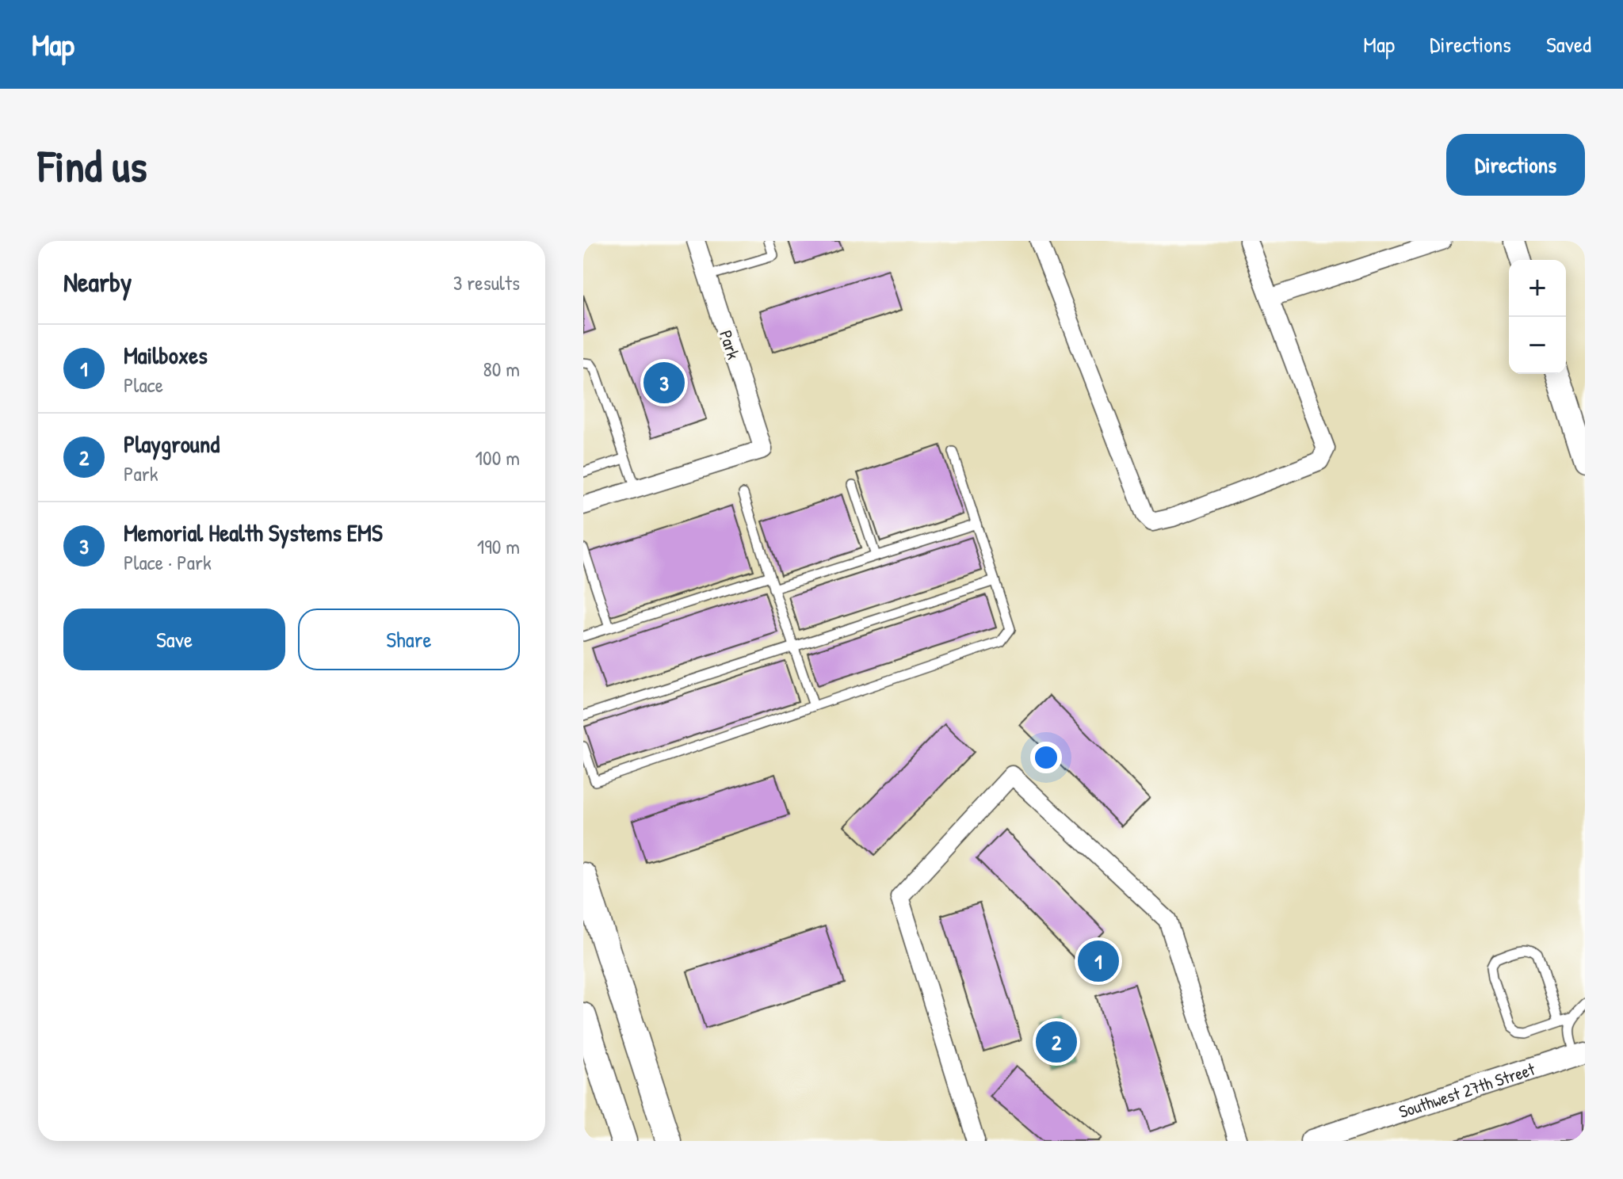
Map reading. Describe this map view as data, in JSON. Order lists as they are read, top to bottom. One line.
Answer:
{"streets":{"street":["Park","Southwest 27th Street"]},"page":{"header":"Map","nav":["Map","Directions","Saved"],"buttons":["Directions",["Save","Share"]],"title":"Find us","heading":["Nearby","3 results"],"map_buttons":["+","−"],"list":[{"mark":"1","name":"Mailboxes","note":"Place","value":"80 m"},{"mark":"2","name":"Playground","note":"Park","value":"100 m"},{"mark":"3","name":"Memorial Health Systems EMS","note":"Place · Park","value":"190 m"}],"pins":["3","1","2"]}}
